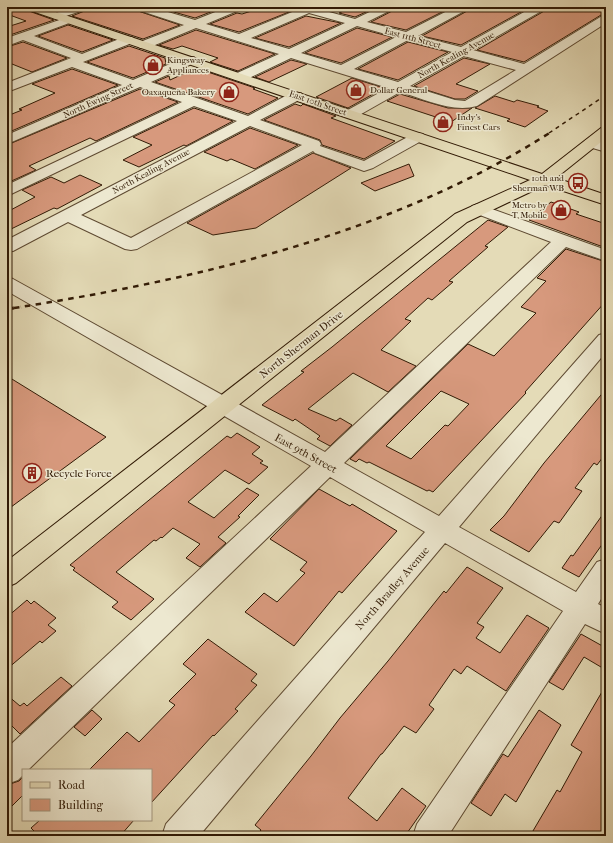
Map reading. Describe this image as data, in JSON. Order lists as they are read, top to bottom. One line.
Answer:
{"streets":{"main road":["East 10th Street","North Sherman Drive"],"street":["East 11th Street","North Kealing Avenue","North Ewing Street","East 9th Street","North Bradley Avenue"]},"crossings":[["East 11th Street","North Kealing Avenue"],["North Kealing Avenue","East 10th Street"],["North Ewing Street","East 10th Street"],["East 10th Street","North Sherman Drive"],["North Sherman Drive","East 9th Street"],["East 9th Street","North Bradley Avenue"]],"places":{"shop":["Kingsway Appliances","Dollar General","Oaxaqueña Bakery","Indy's Finest Cars","Metro by T-Mobile"],"bus stop":["10th and Sherman WB"],"building":["Recycle Force"]},"legend":["Road","Building"]}
